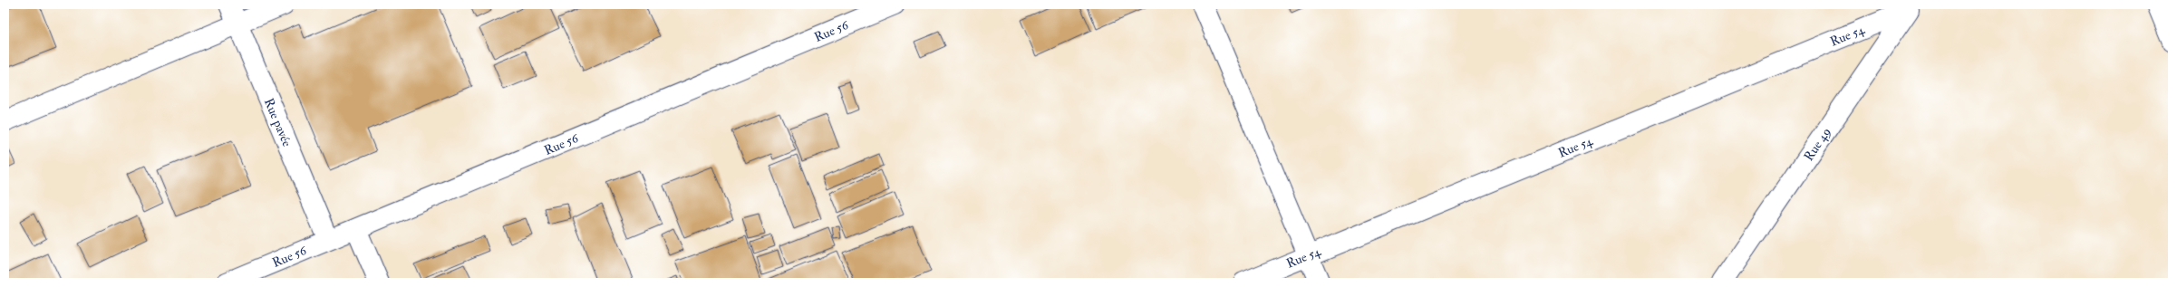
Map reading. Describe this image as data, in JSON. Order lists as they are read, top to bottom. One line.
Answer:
{"streets":{"street":["Rue 56","Rue 54","Rue pavée","Rue 49"]},"crossings":[["Rue 56","Rue pavée"],["Rue 54","Rue 49"]]}
